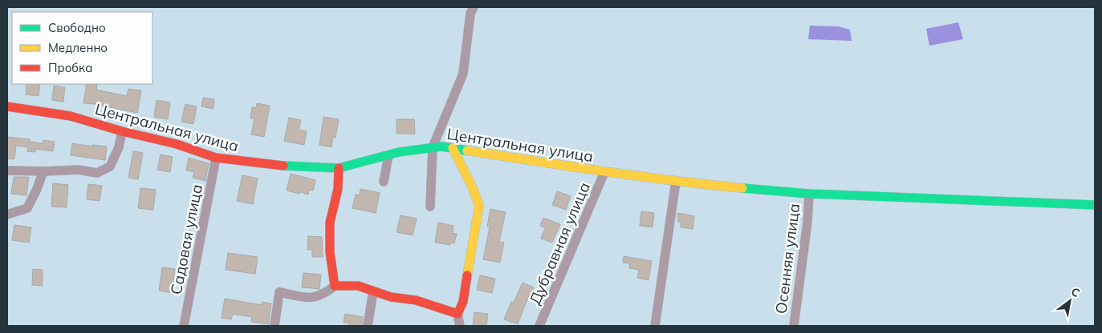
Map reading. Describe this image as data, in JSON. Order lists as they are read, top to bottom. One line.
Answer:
{"streets":{"street":["Центральная улица","Садовая улица","Дубравная улица","Осенняя улица"]},"crossings":[["Центральная улица","Садовая улица"],["Центральная улица","Дубравная улица"],["Центральная улица","Осенняя улица"]],"legend":["Свободно","Медленно","Пробка"],"north":"top right"}
